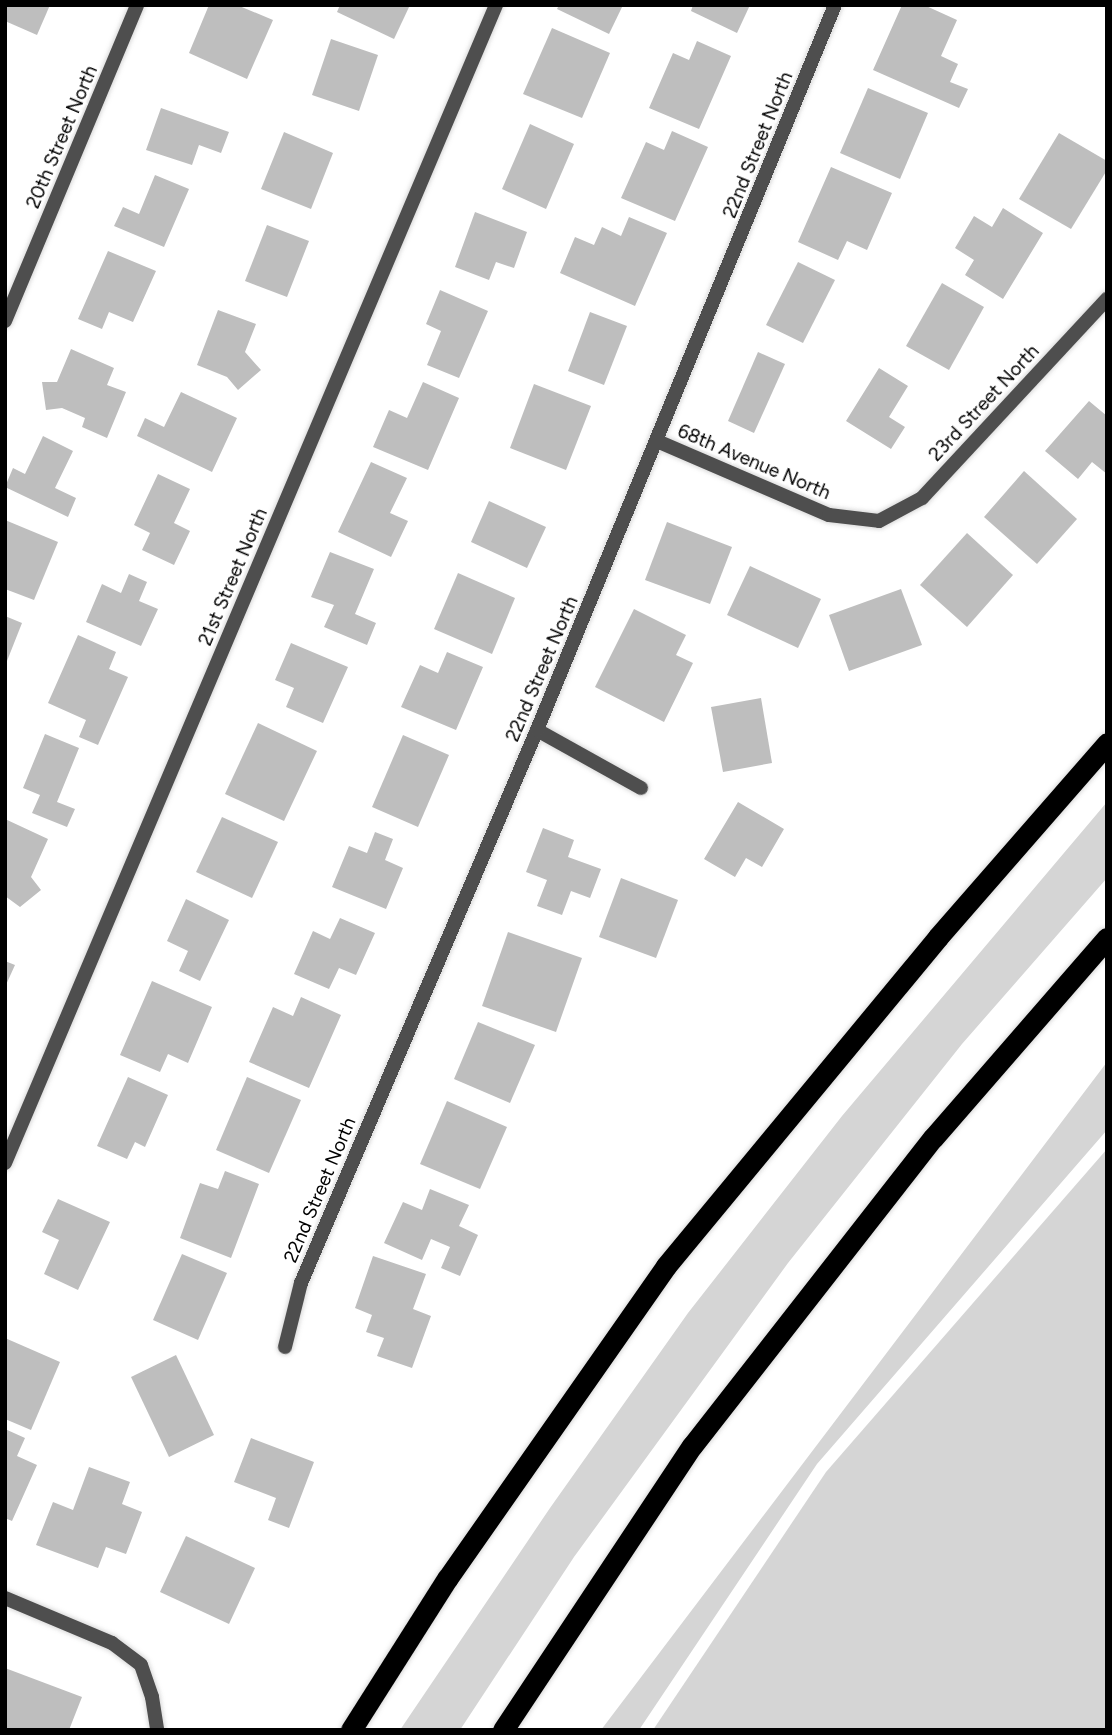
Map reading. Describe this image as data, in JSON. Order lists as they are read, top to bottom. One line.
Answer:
{"streets":{"street":["20th Street North","22nd Street North","23rd Street North","68th Avenue North","21st Street North"]},"crossings":[["22nd Street North","68th Avenue North"],["23rd Street North","68th Avenue North"]]}
